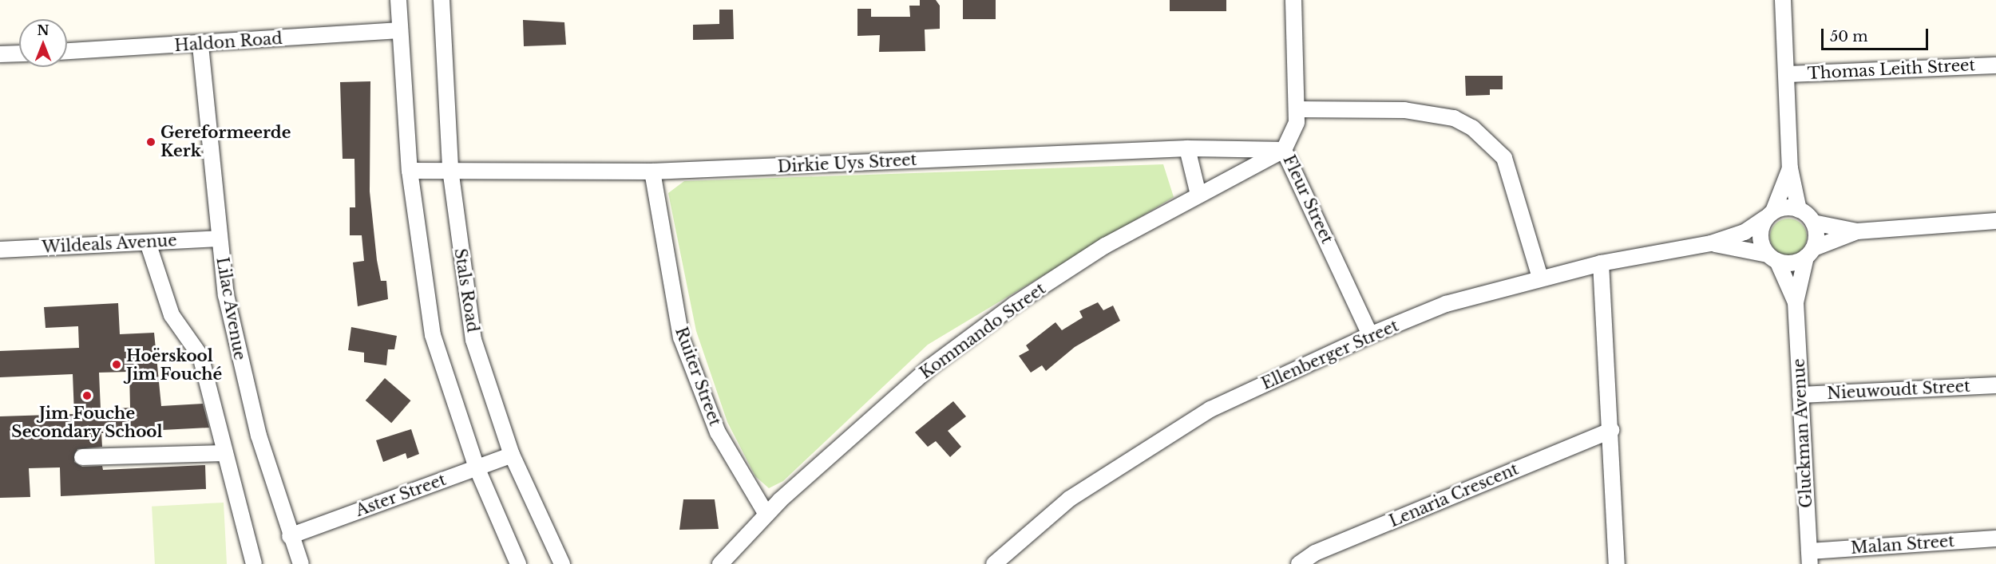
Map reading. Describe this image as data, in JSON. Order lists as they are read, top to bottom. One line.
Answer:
{"streets":{"street":["Haldon Road","Thomas Leith Street","Dirkie Uys Street","Fleur Street","Wildeals Avenue","Stals Road","Lilac Avenue","Kommando Street","Ellenberger Street","Ruiter Street","Nieuwoudt Street","Gluckman Avenue","Aster Street","Lenaria Crescent","Malan Street"]},"crossings":[["Haldon Road","Lilac Avenue"],["Dirkie Uys Street","Fleur Street"],["Dirkie Uys Street","Stals Road"],["Dirkie Uys Street","Kommando Street"],["Dirkie Uys Street","Ruiter Street"],["Fleur Street","Kommando Street"],["Fleur Street","Ellenberger Street"],["Wildeals Avenue","Lilac Avenue"],["Stals Road","Aster Street"],["Lilac Avenue","Aster Street"],["Kommando Street","Ruiter Street"],["Ellenberger Street","Gluckman Avenue"],["Nieuwoudt Street","Gluckman Avenue"],["Gluckman Avenue","Malan Street"]],"places":["Gereformeerde Kerk","Hoërskool Jim Fouché","Jim Fouche Secondary School"],"scale_bar":"50 m","north":"top"}
